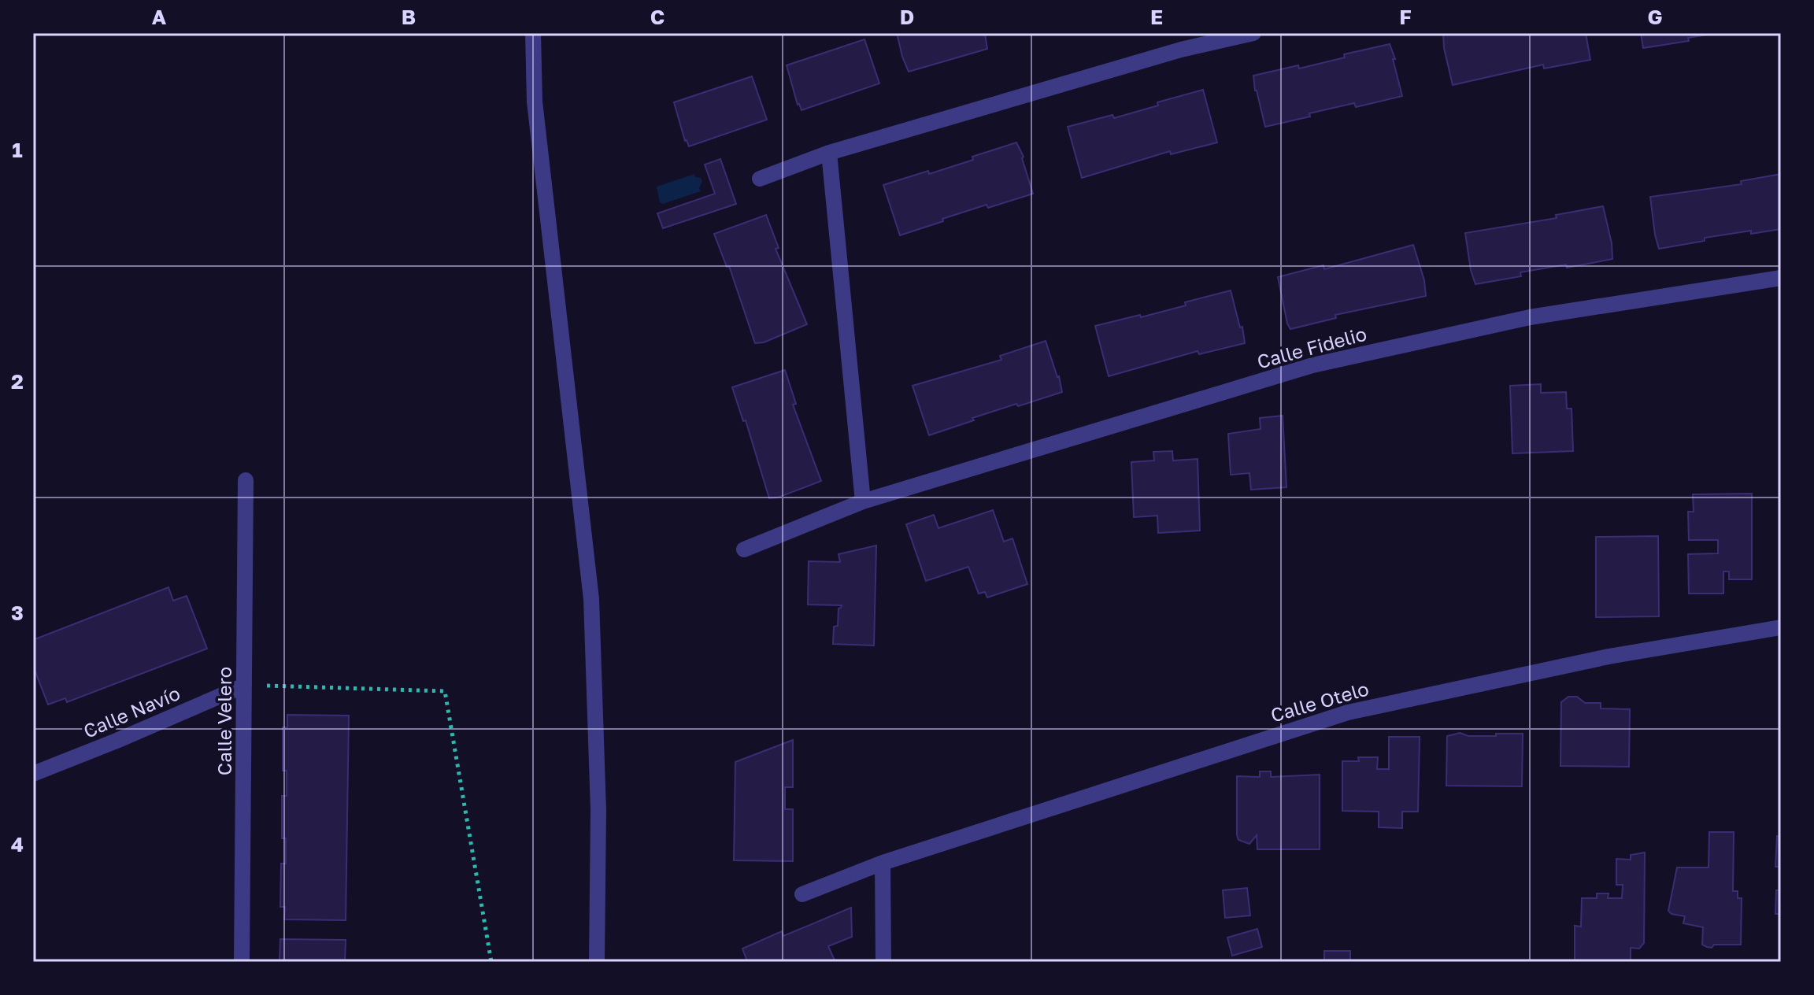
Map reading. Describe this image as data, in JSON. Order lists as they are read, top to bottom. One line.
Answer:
{"streets":{"street":["Calle Fidelio","Calle Otelo","Calle Navío","Calle Velero"]},"crossings":[["Calle Navío","Calle Velero"]],"grid":{"columns":["A","B","C","D","E","F","G"],"rows":["1","2","3","4"]}}
